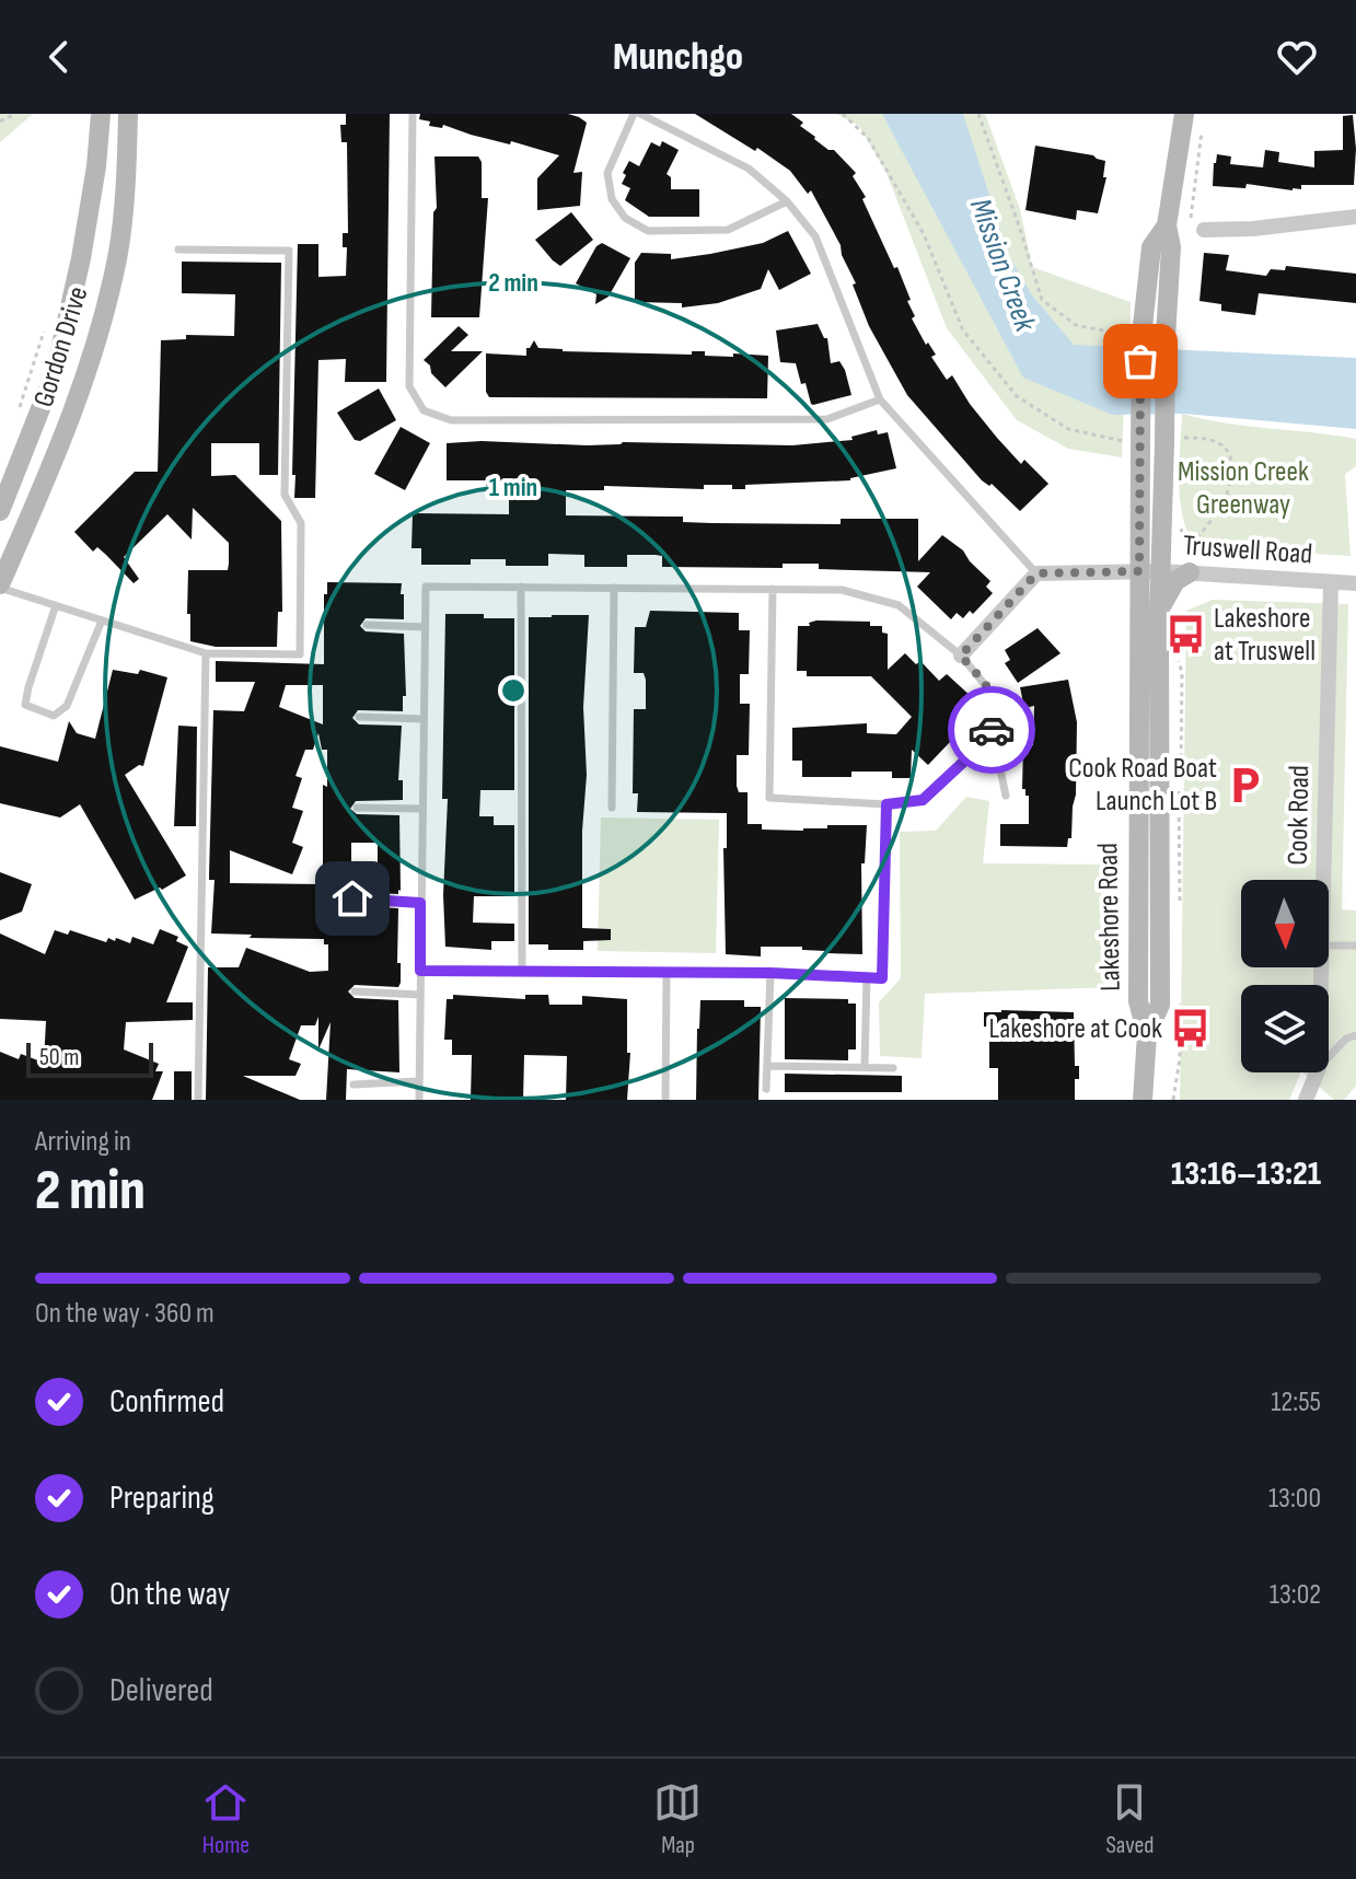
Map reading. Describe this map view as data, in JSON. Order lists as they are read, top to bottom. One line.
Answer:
{"streets":{"main road":["Gordon Drive","Lakeshore Road"],"street":["Truswell Road","Cook Road"]},"crossings":[["Truswell Road","Cook Road"],["Truswell Road","Lakeshore Road"]],"water":["Mission Creek"],"parks":["Mission Creek Greenway"],"places":{"bus stop":["Lakeshore at Truswell","Lakeshore at Cook"],"parking":["Cook Road Boat Launch Lot B"]},"scale_bar":"50 m","north":"bottom","page":{"header":"Munchgo","scale":"50 m","heading":["2 min","Arriving in","13:16–13:21"],"bar":"On the way · 360 m","list":[["Confirmed","12:55"],["Preparing","13:00"],["On the way","13:02"],"Delivered"],"tabs":["Home","Map","Saved"]},"rings":["2 min","1 min"]}
